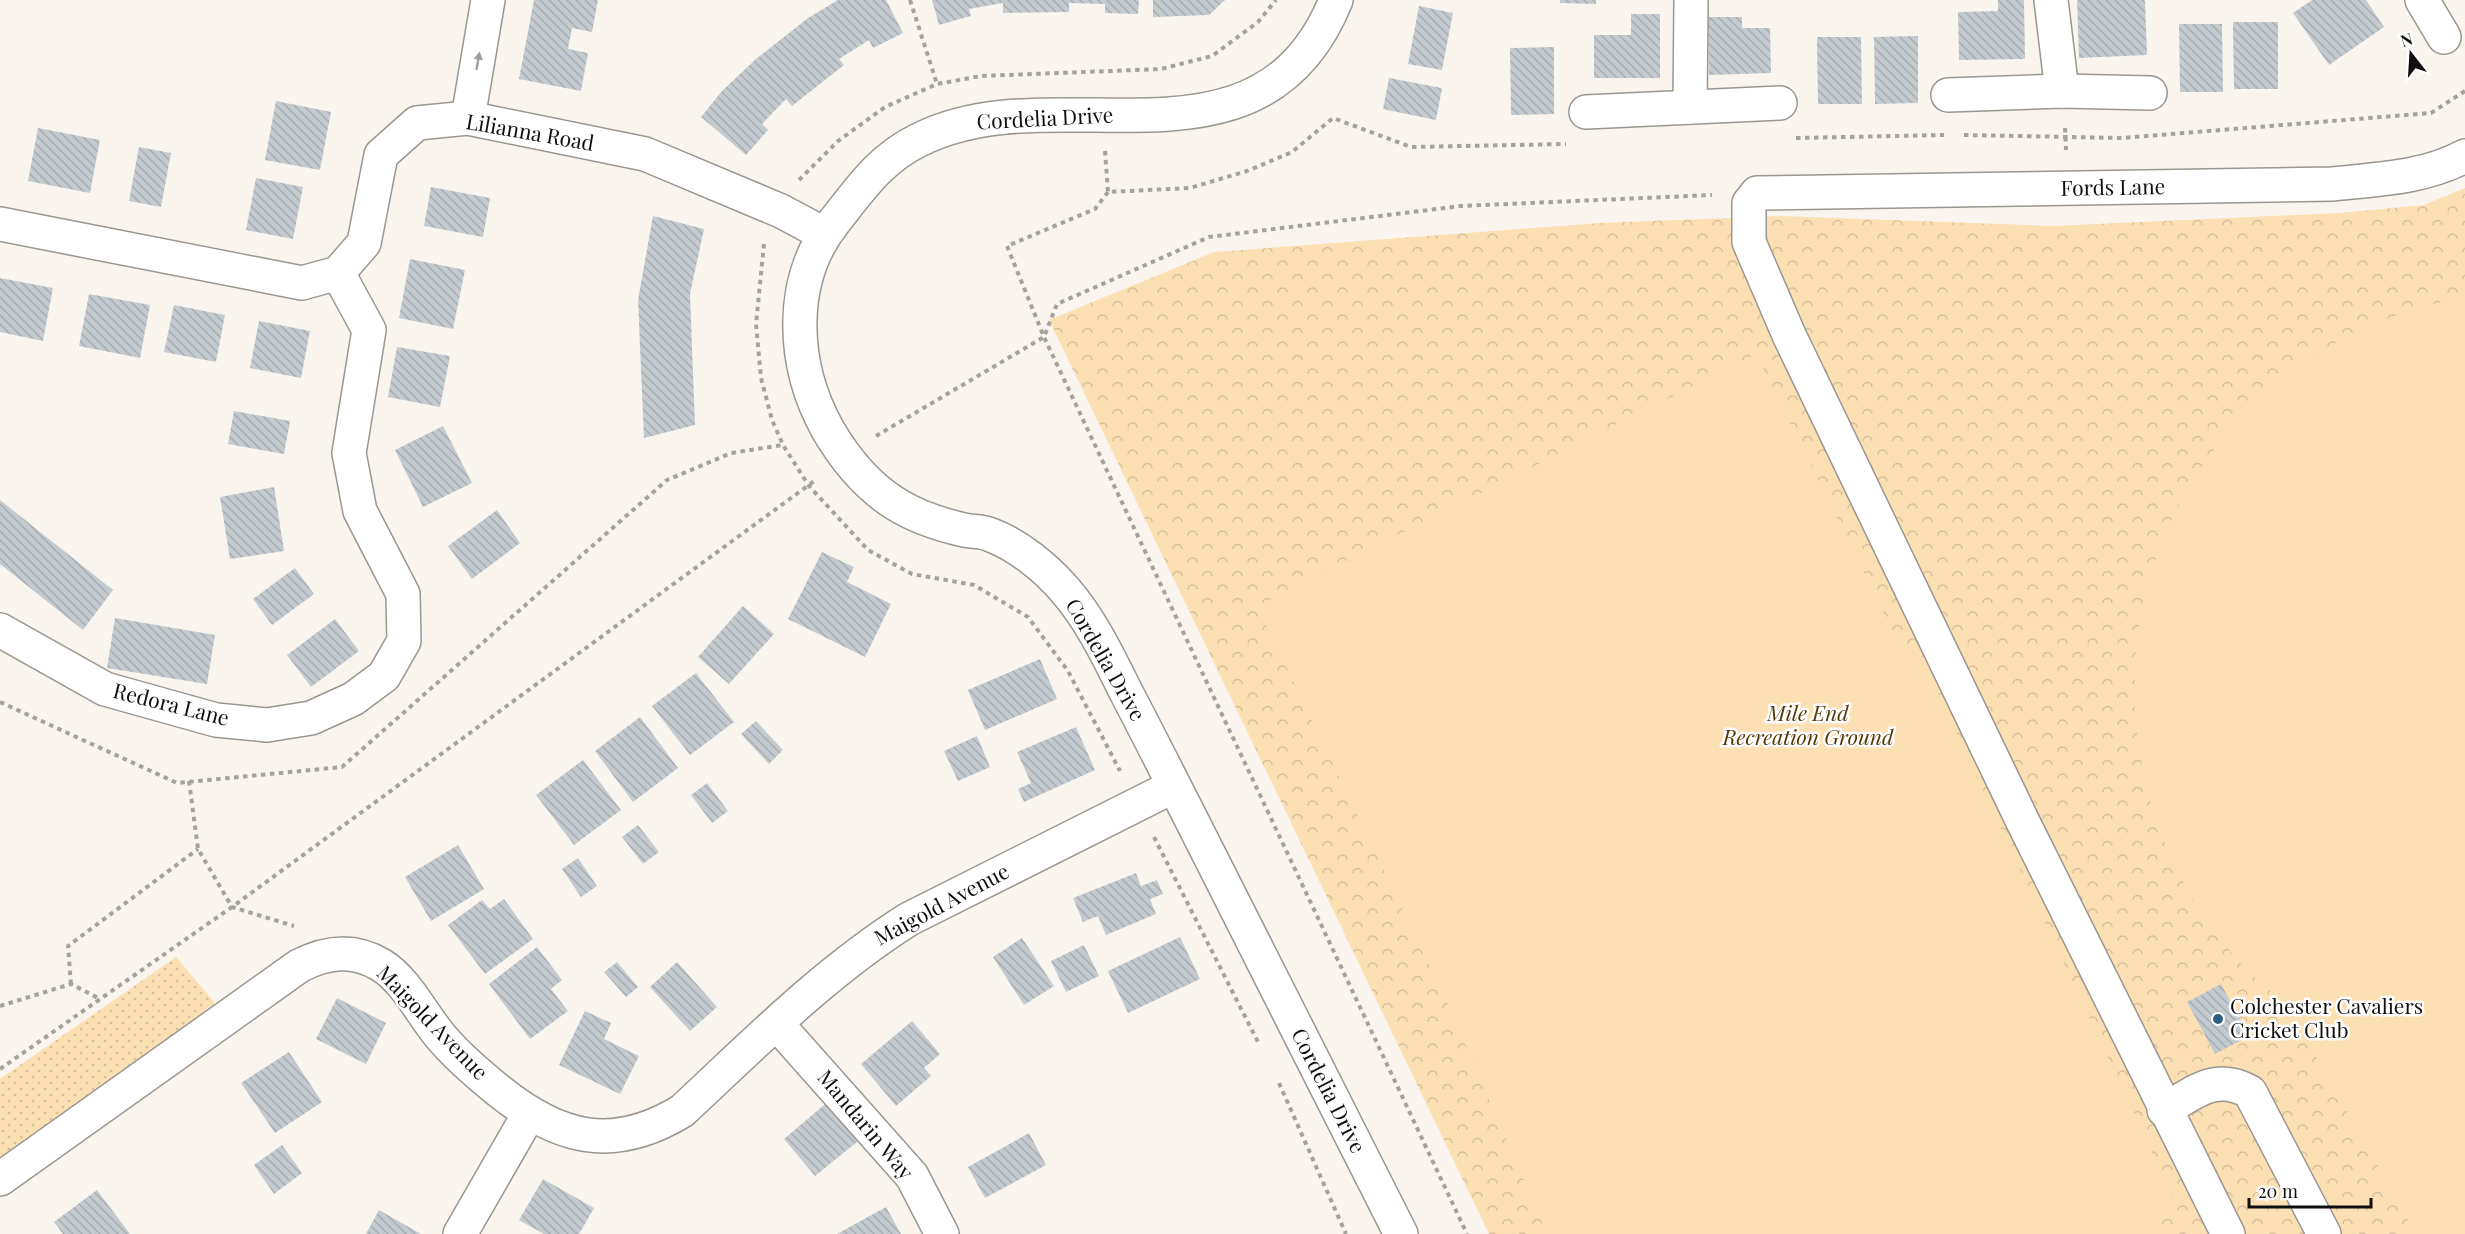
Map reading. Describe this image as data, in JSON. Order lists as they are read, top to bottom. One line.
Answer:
{"streets":{"street":["Cordelia Drive","Lilianna Road","Fords Lane","Redora Lane","Maigold Avenue","Mandarin Way"]},"crossings":[["Cordelia Drive","Lilianna Road"],["Cordelia Drive","Maigold Avenue"],["Lilianna Road","Redora Lane"],["Maigold Avenue","Mandarin Way"]],"parks":["Mile End Recreation Ground"],"places":["Colchester Cavaliers Cricket Club"],"scale_bar":"20 m","north":"top"}
